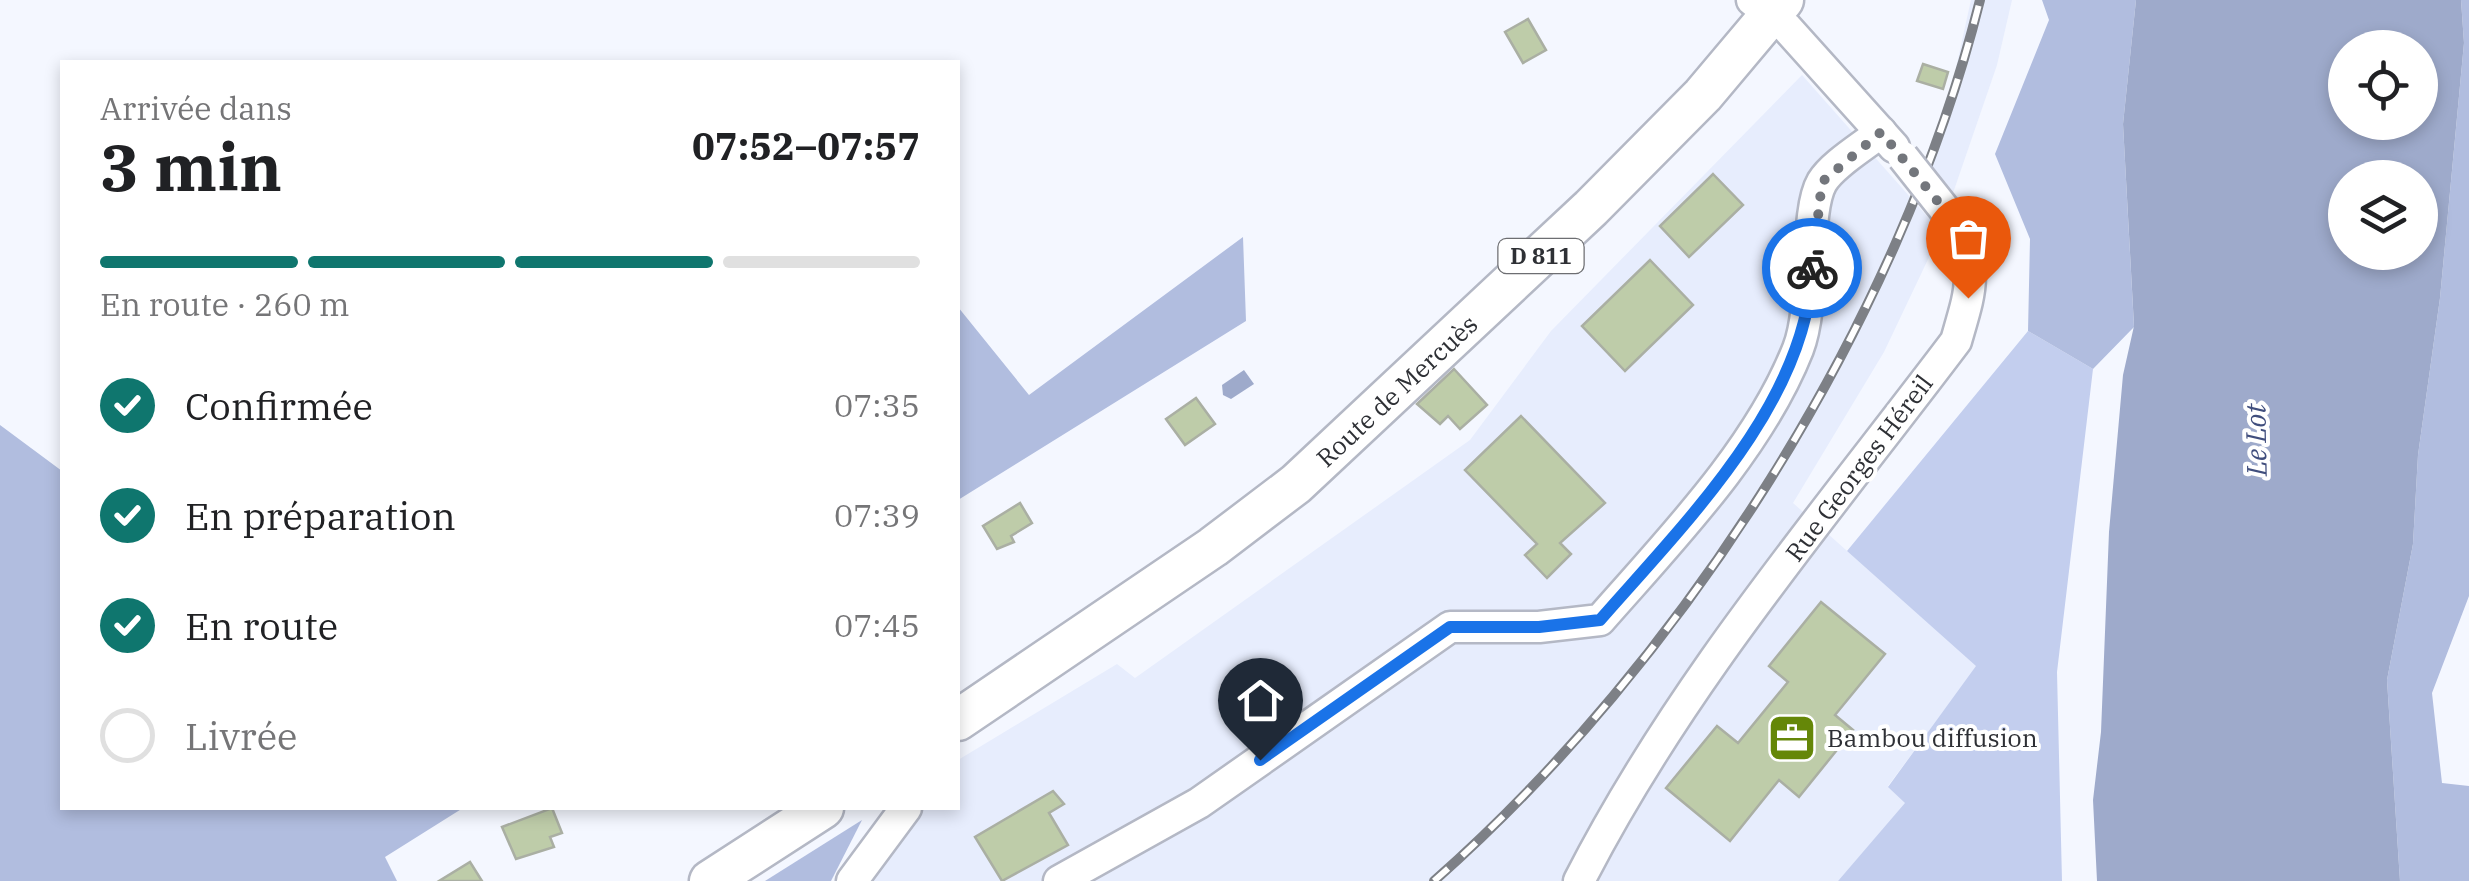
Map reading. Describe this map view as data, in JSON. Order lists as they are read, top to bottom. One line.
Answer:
{"streets":{"main road":["D 811","Route de Mercuès"],"street":["Rue Georges Héreil"]},"crossings":[["Route de Mercuès","Rue Georges Héreil"]],"water":["Le Lot"],"places":{"office":["Bambou diffusion"]},"page":{"heading":["3 min","Arrivée dans","07:52–07:57"],"bar":"En route · 260 m","list":[["Confirmée","07:35"],["En préparation","07:39"],["En route","07:45"],"Livrée"]}}
